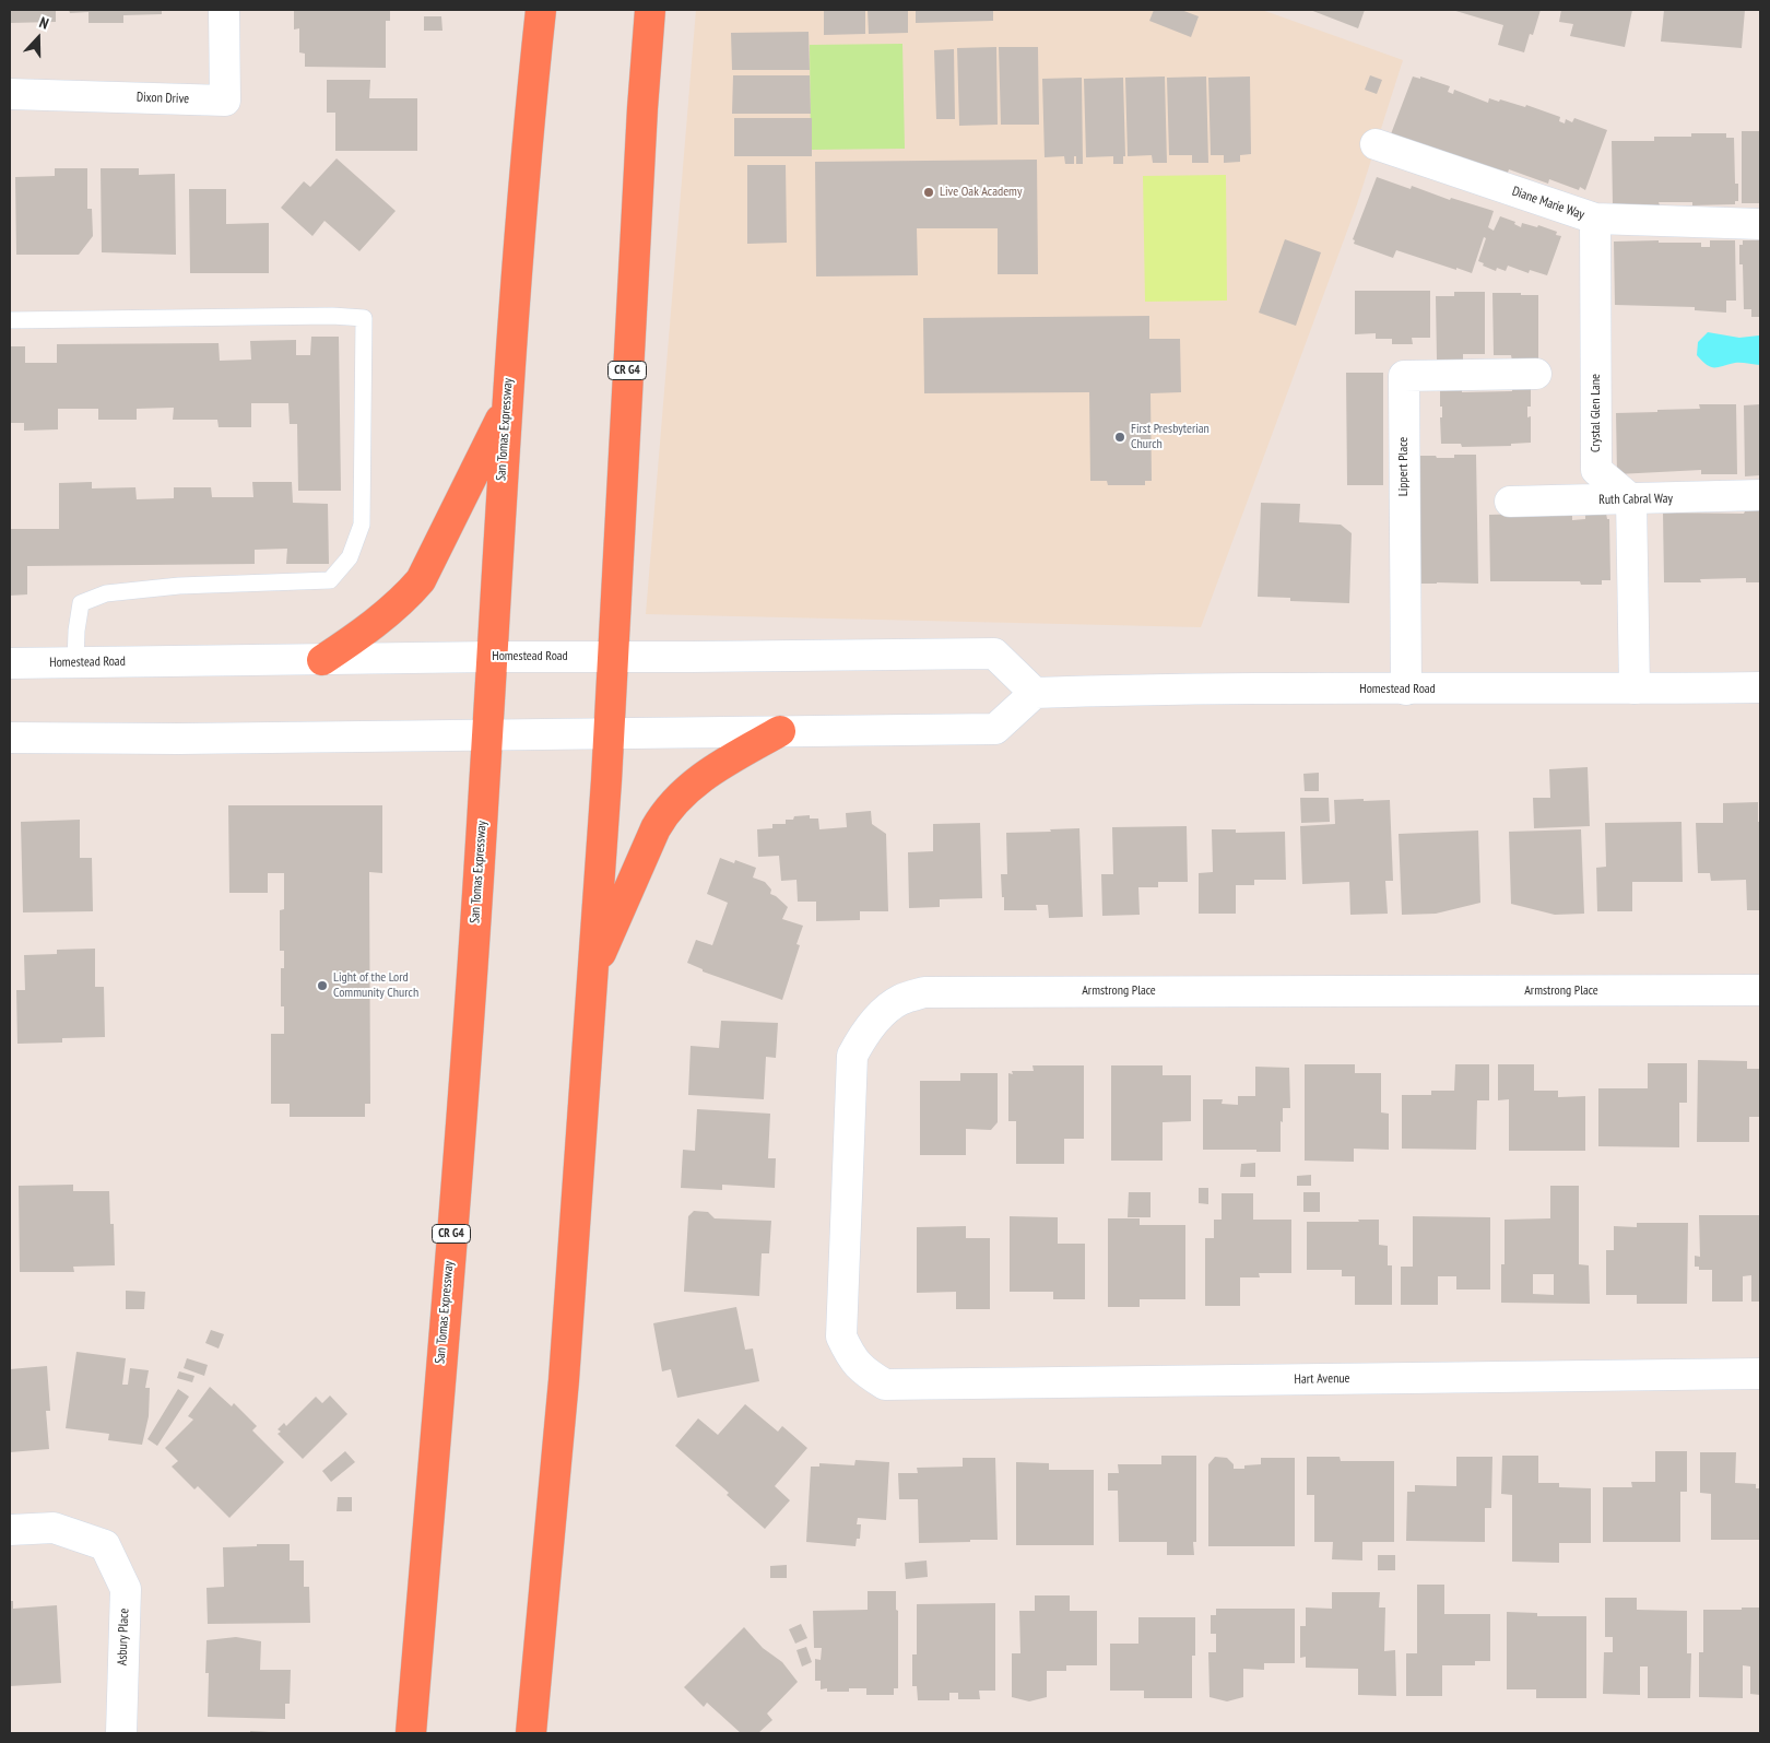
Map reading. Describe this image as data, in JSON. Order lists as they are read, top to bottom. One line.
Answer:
{"streets":{"highway":["CR G4","San Tomas Expressway"],"street":["Dixon Drive","Diane Marie Way","Crystal Glen Lane","Lippert Place","Ruth Cabral Way","Homestead Road","Armstrong Place","Hart Avenue","Asbury Place"]},"crossings":[["Diane Marie Way","Crystal Glen Lane"],["CR G4","Homestead Road"],["Crystal Glen Lane","Ruth Cabral Way"],["San Tomas Expressway","Homestead Road"],["Lippert Place","Homestead Road"],["Armstrong Place","Hart Avenue"]],"places":["Live Oak Academy","First Presbyterian Church","Light of the Lord Community Church"],"north":"top"}
